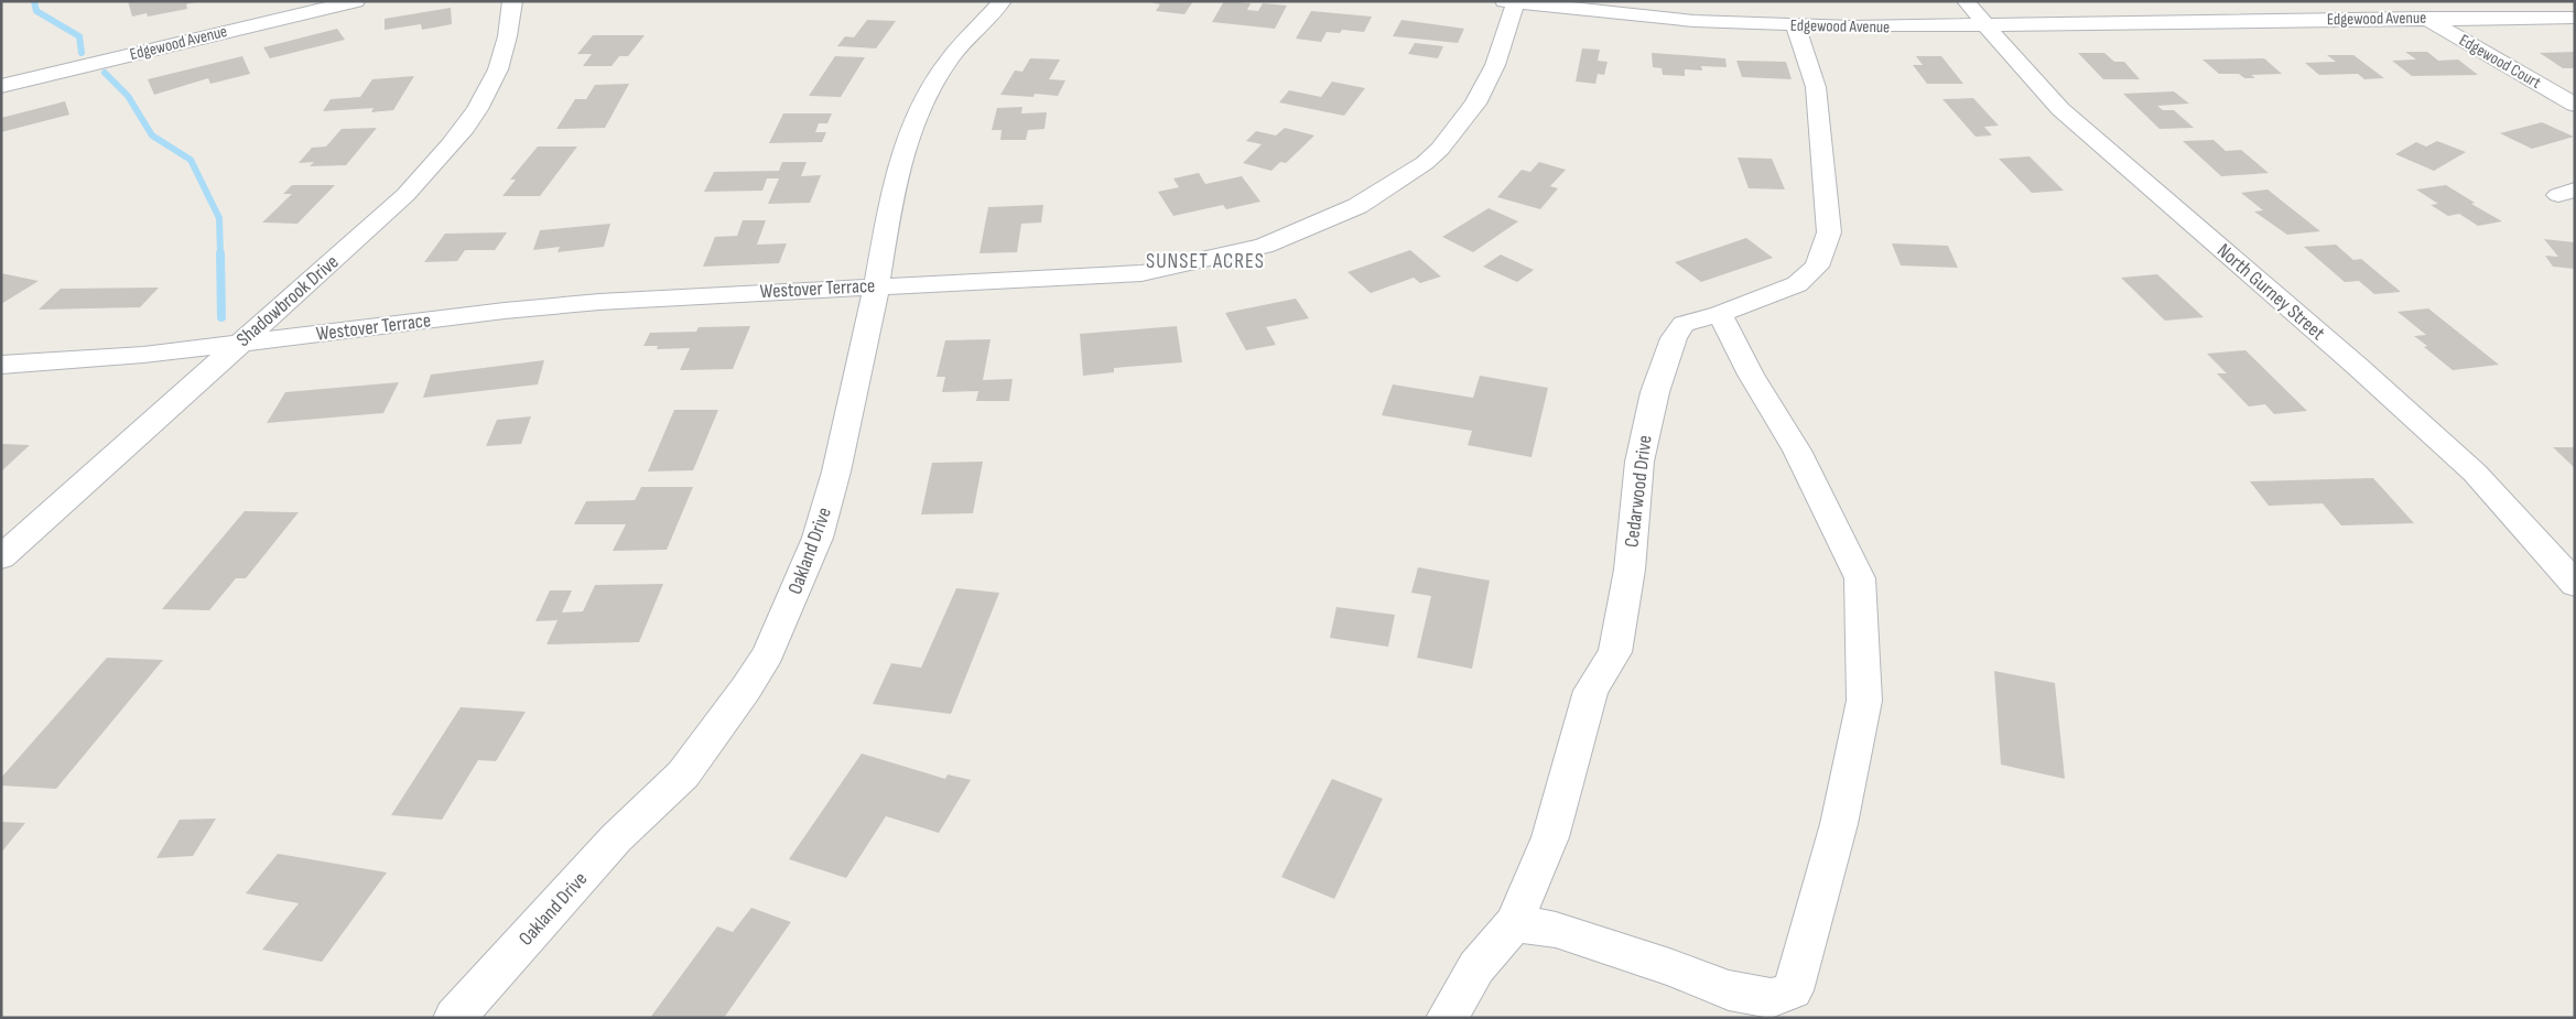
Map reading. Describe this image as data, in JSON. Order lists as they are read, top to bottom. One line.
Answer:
{"streets":{"street":["Edgewood Avenue","Edgewood Court","Westover Terrace","North Gurney Street","Shadowbrook Drive","Cedarwood Drive","Oakland Drive"]},"crossings":[["Edgewood Avenue","Edgewood Court"],["Edgewood Avenue","Westover Terrace"],["Edgewood Avenue","North Gurney Street"],["Edgewood Avenue","Cedarwood Drive"],["Westover Terrace","Shadowbrook Drive"],["Westover Terrace","Oakland Drive"]],"districts":["SUNSET ACRES"]}
